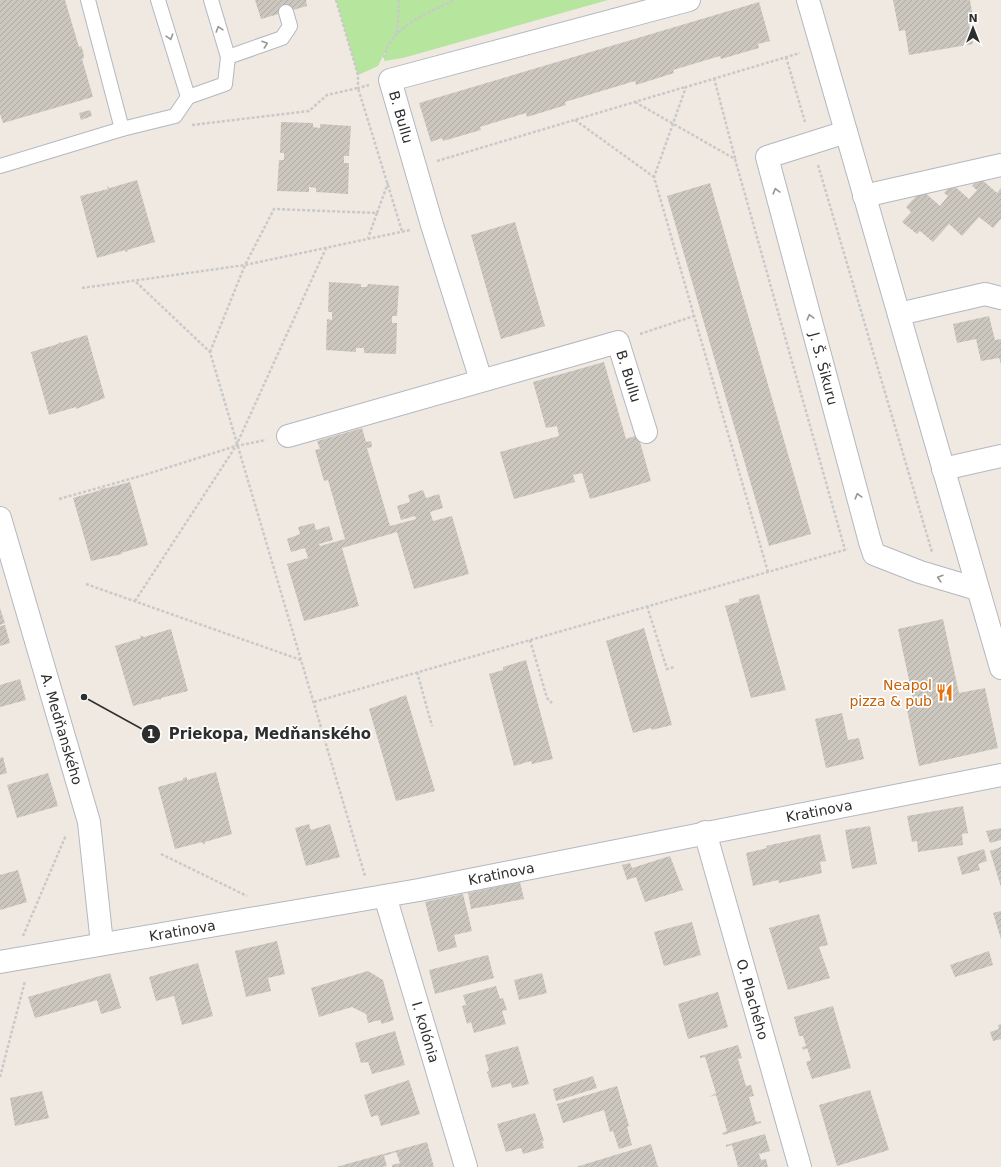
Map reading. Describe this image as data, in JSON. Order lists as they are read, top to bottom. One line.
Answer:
{"streets":{"street":["B. Bullu","J. Š. Šikuru","A. Medňanského","Kratinova","O. Plachého","I. kolónia"]},"crossings":[["A. Medňanského","Kratinova"],["Kratinova","O. Plachého"],["Kratinova","I. kolónia"]],"places":{"restaurant":["Neapol pizza & pub"],"other":["Priekopa, Medňanského"]},"north":"top"}
